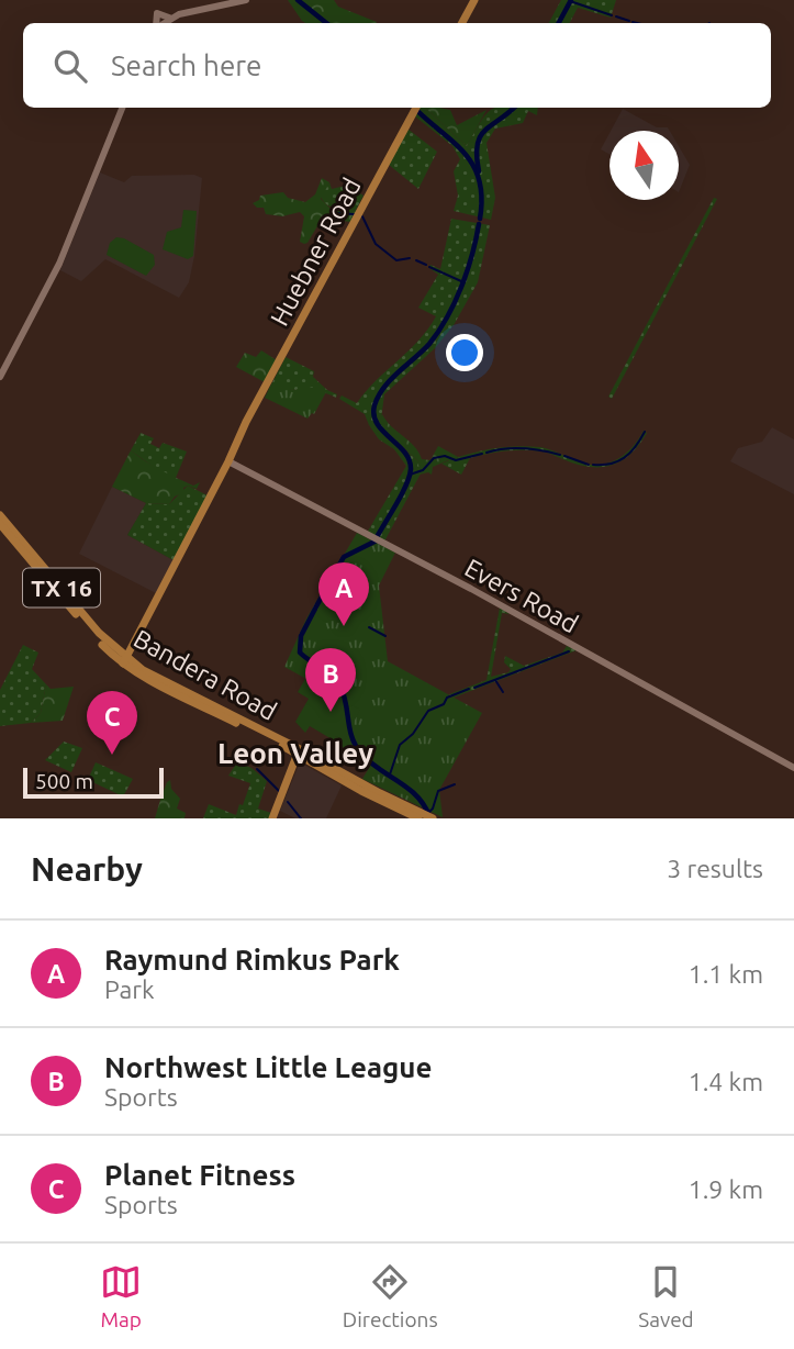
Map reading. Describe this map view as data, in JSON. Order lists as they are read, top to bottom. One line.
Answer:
{"streets":{"main road":["Huebner Road","TX 16","Evers Road","Bandera Road"]},"crossings":[["Huebner Road","Evers Road"],["Huebner Road","Bandera Road"]],"districts":["Leon Valley"],"scale_bar":"500 m","north":"top","page":{"search":"Search here","pins":["A","B","C"],"scale":"500 m","heading":["Nearby","3 results"],"list":[{"mark":"A","name":"Raymund Rimkus Park","note":"Park","value":"1.1 km"},{"mark":"B","name":"Northwest Little League","note":"Sports","value":"1.4 km"},{"mark":"C","name":"Planet Fitness","note":"Sports","value":"1.9 km"}],"nav":["Map","Directions","Saved"]}}
